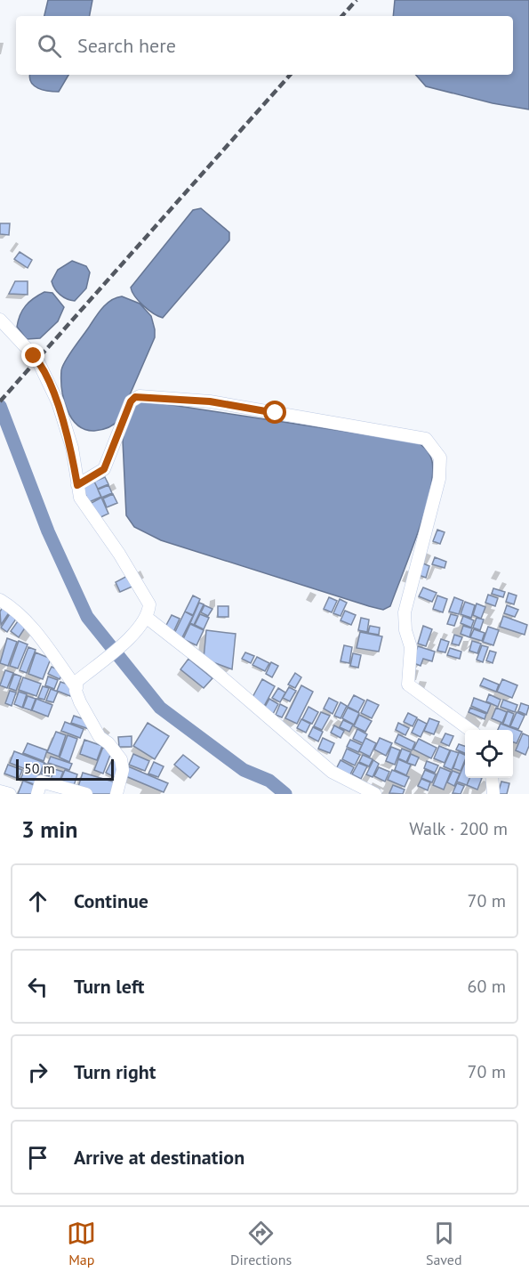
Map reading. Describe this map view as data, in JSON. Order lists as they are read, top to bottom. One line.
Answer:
{"scale_bar":"50 m","page":{"search":"Search here","scale":"50 m","heading":["3 min","Walk · 200 m"],"list":[["Continue","70 m"],["Turn left","60 m"],["Turn right","70 m"],"Arrive at destination"],"nav":["Map","Directions","Saved"]}}
